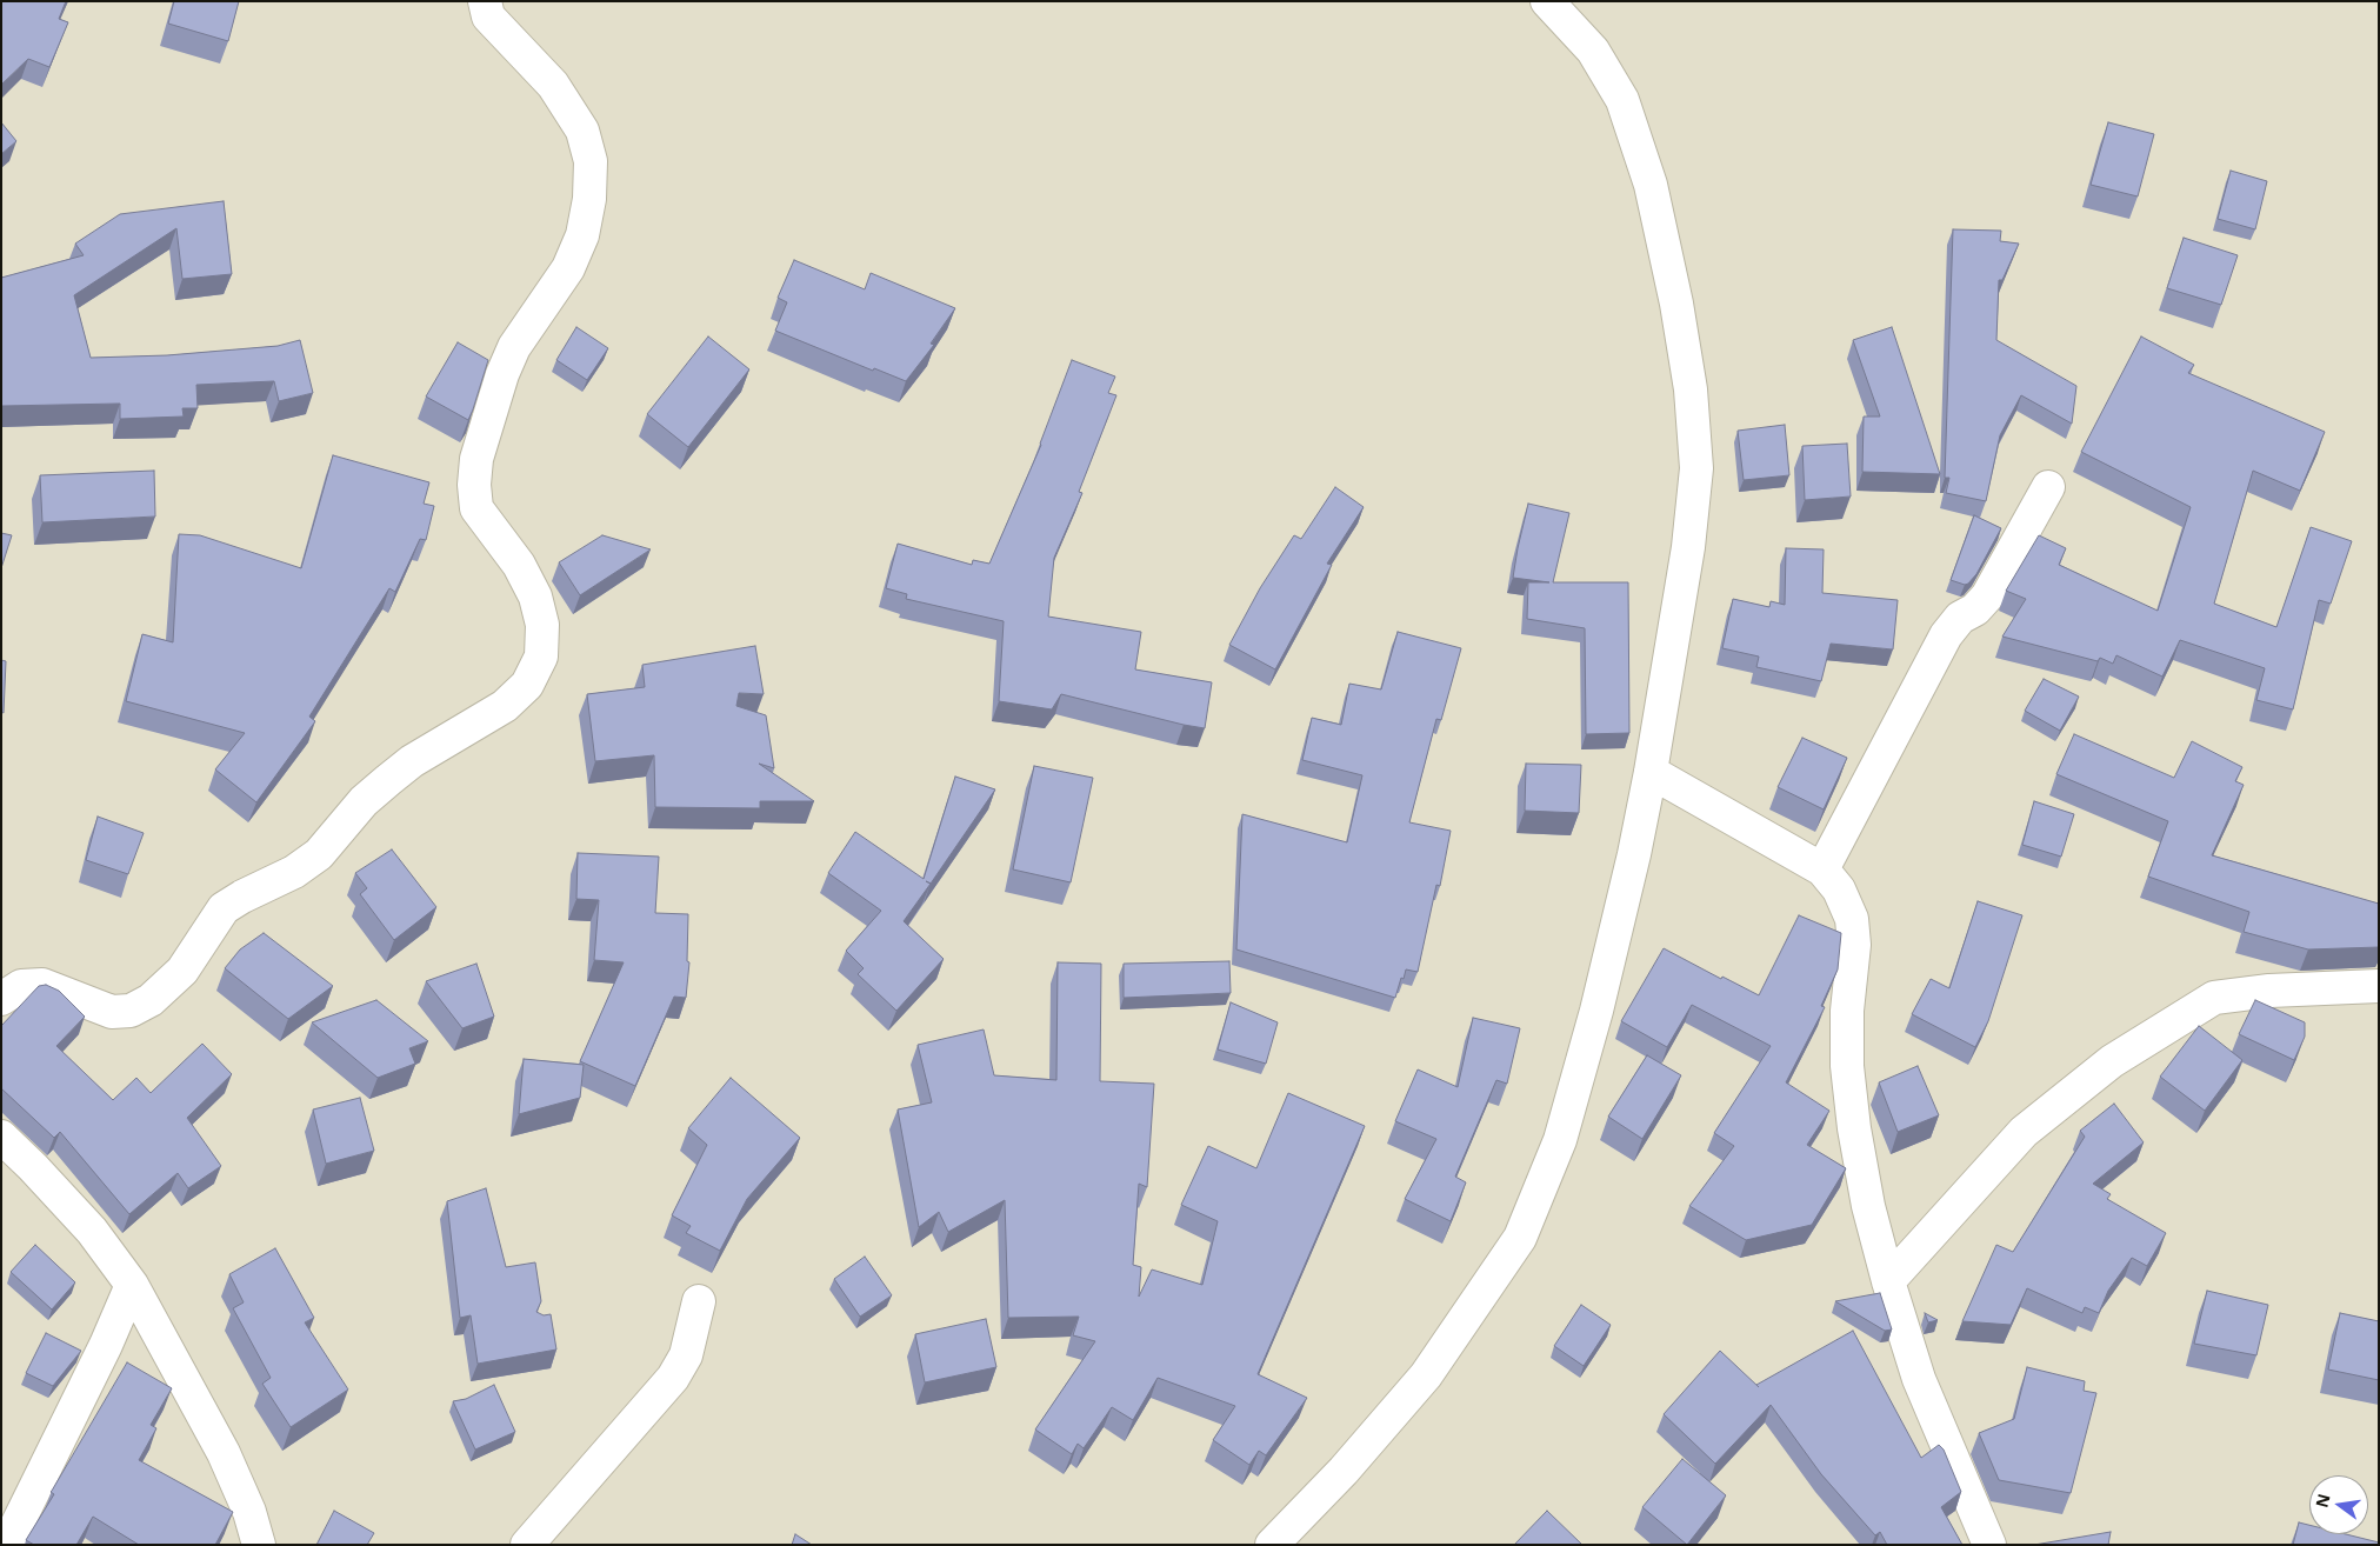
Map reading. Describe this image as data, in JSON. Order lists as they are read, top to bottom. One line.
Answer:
{"north":"left"}
